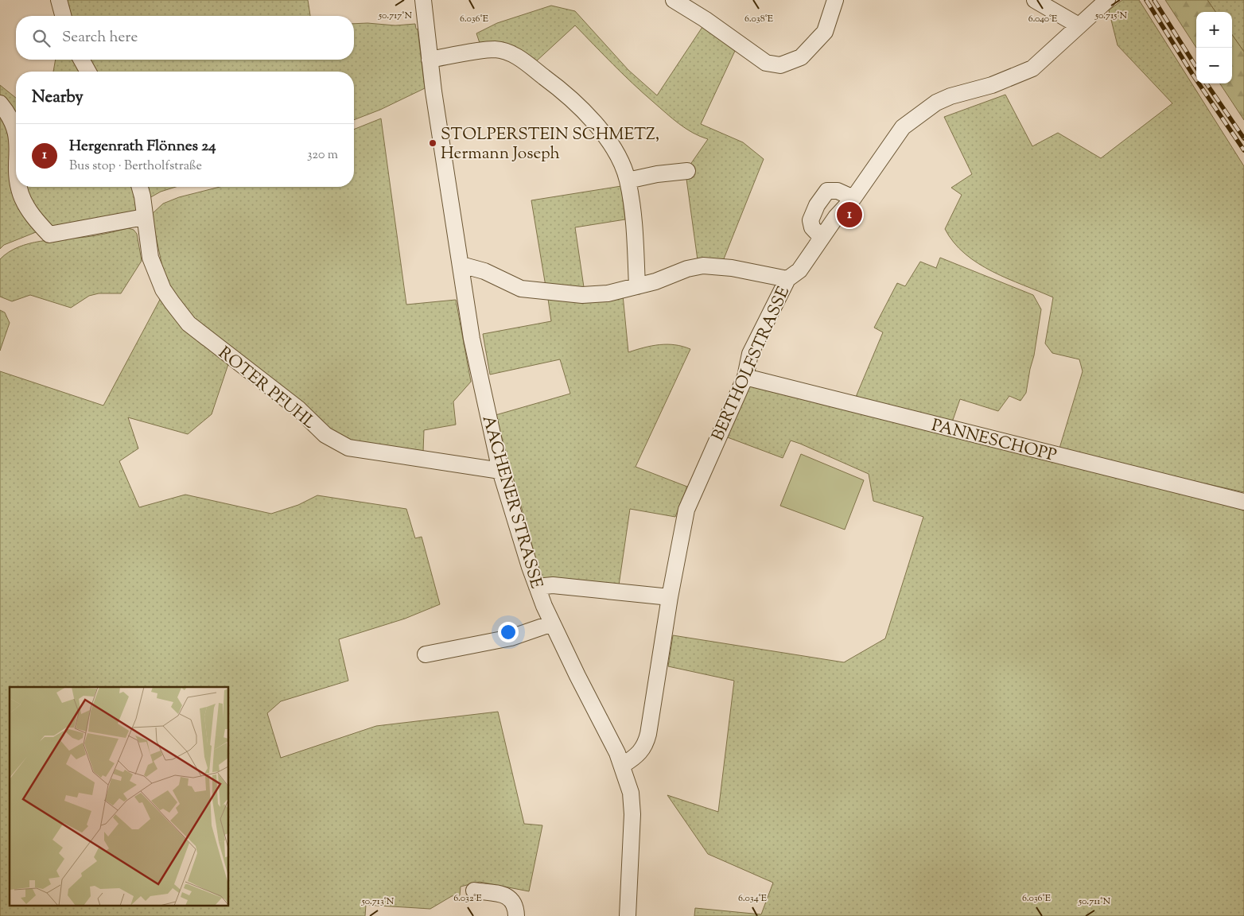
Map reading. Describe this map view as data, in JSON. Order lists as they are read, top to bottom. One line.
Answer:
{"streets":{"street":["BERTHOLFSTRASSE","ROTER PFUHL","PANNESCHOPP","AACHENER STRASSE"]},"crossings":[["BERTHOLFSTRASSE","PANNESCHOPP"],["BERTHOLFSTRASSE","AACHENER STRASSE"],["ROTER PFUHL","AACHENER STRASSE"]],"places":["STOLPERSTEIN SCHMETZ, Hermann Joseph"],"page":{"map_buttons":["+","−"],"search":"Search here","heading":"Nearby","list":[{"mark":"1","name":"Hergenrath Flönnes 24","note":"Bus stop · Bertholfstraße","value":"320 m"}],"pins":"1"},"coordinates":["50.717°N","50.715°N","6.038°E","6.040°E","6.036°E","6.032°E","6.034°E","50.713°N","50.711°N"]}
